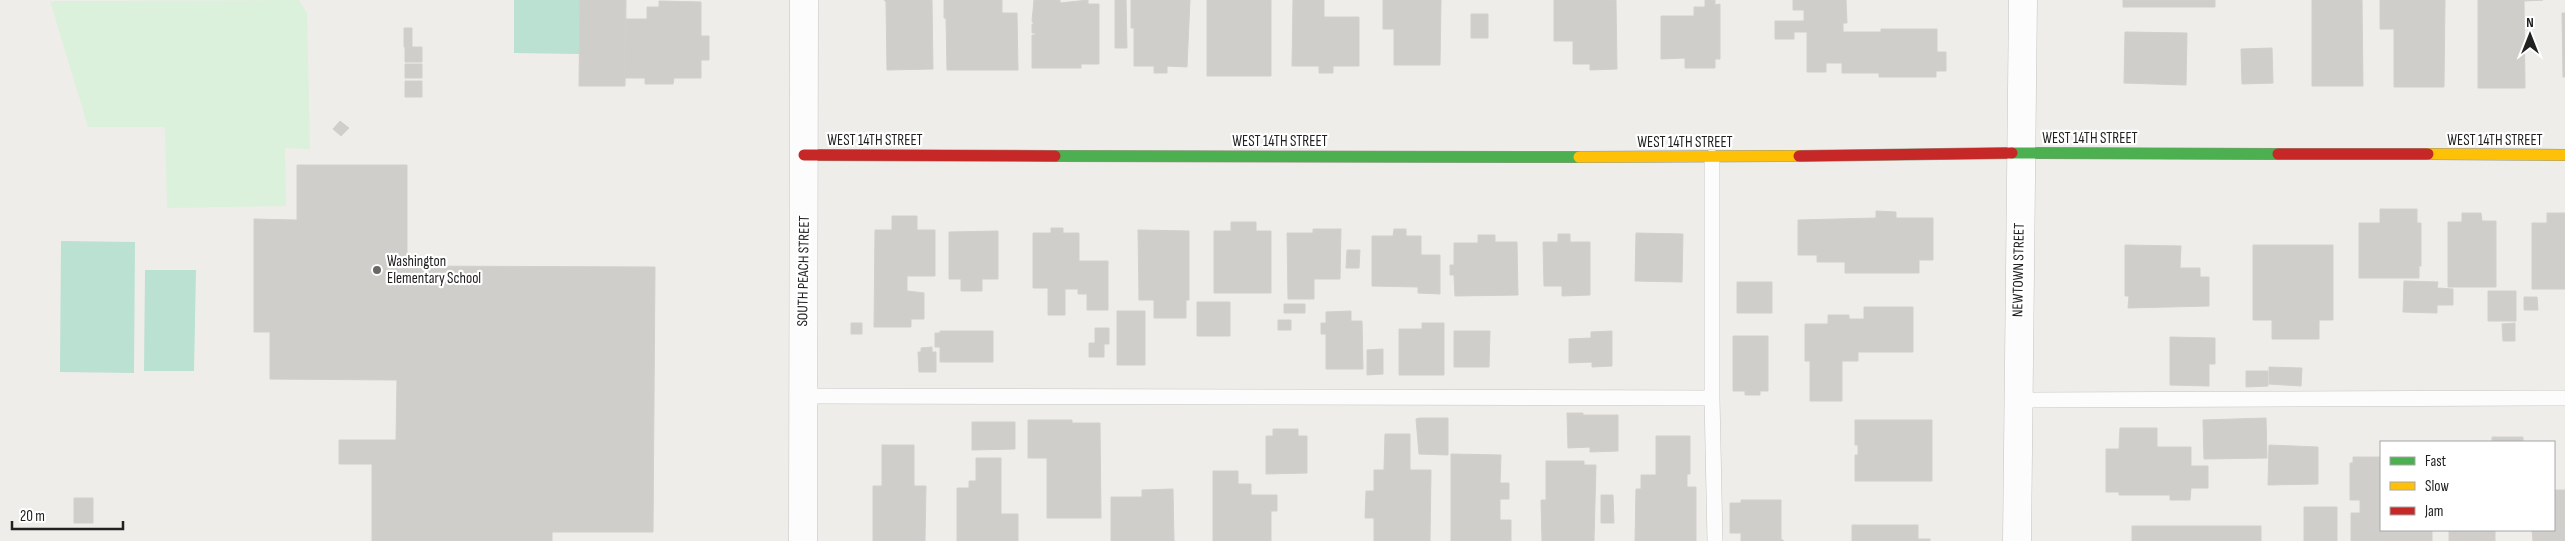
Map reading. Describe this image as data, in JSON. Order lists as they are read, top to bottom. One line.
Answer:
{"streets":{"street":["WEST 14TH STREET","NEWTOWN STREET","SOUTH PEACH STREET"]},"crossings":[["WEST 14TH STREET","NEWTOWN STREET"],["WEST 14TH STREET","SOUTH PEACH STREET"]],"places":["Washington Elementary School"],"legend":["Fast","Slow","Jam"],"scale_bar":"20 m","north":"top"}
